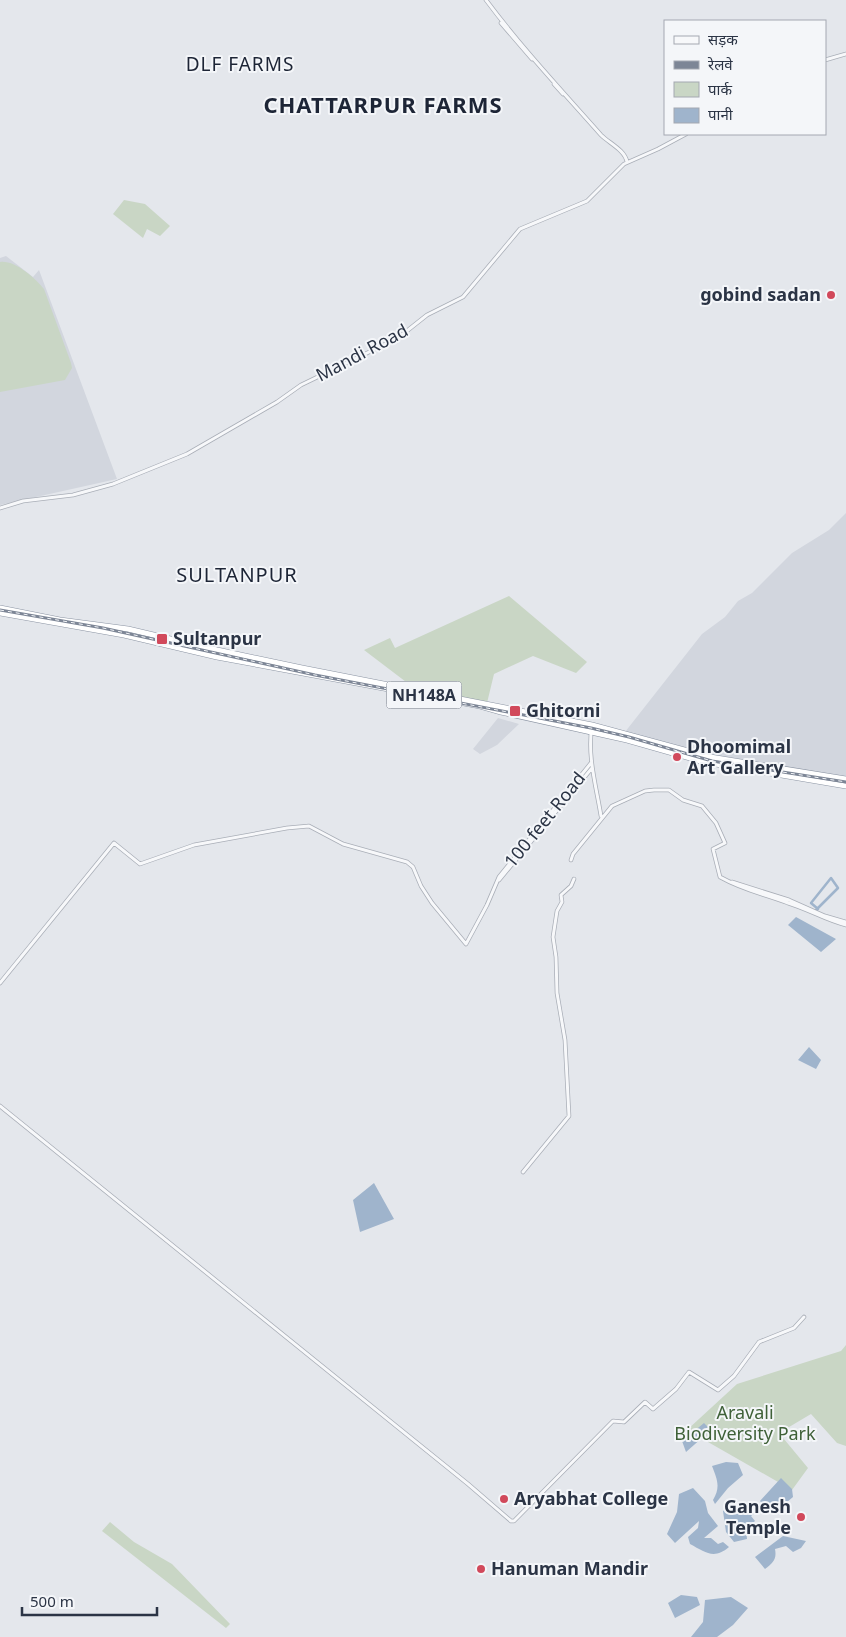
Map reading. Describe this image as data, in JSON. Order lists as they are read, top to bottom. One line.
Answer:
{"streets":{"highway":["NH148A"],"street":["Mandi Road","100 feet Road"]},"districts":["DLF FARMS","CHATTARPUR FARMS","SULTANPUR"],"parks":["Aravali Biodiversity Park"],"places":{"other":["gobind sadan","Dhoomimal Art Gallery","Aryabhat College","Ganesh Temple","Hanuman Mandir"],"transit":["Sultanpur","Ghitorni"]},"legend":["सड़क","रेलवे","पार्क","पानी"],"scale_bar":"500 m"}
